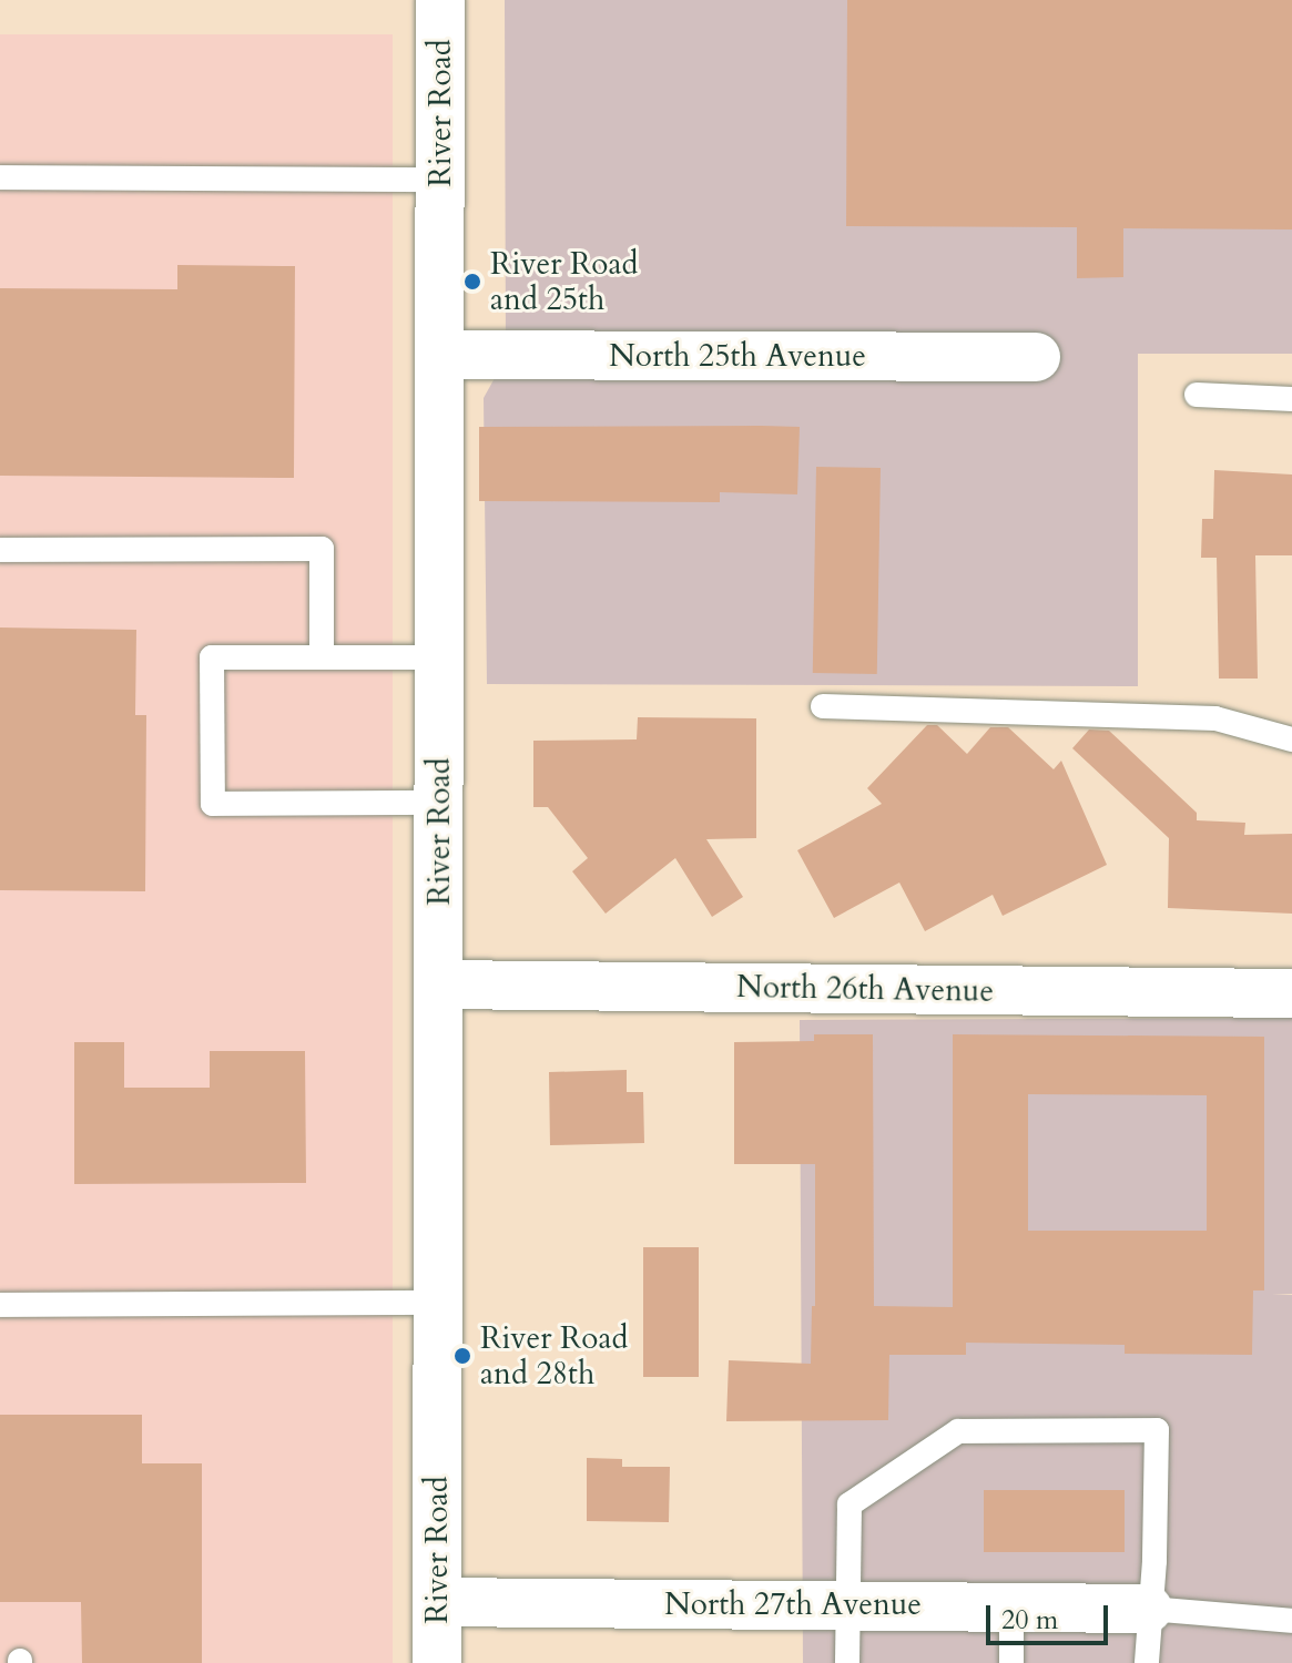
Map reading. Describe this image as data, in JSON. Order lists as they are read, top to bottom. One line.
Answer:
{"streets":{"street":["River Road","North 25th Avenue","North 26th Avenue","North 27th Avenue"]},"crossings":[["River Road","North 25th Avenue"],["River Road","North 26th Avenue"],["River Road","North 27th Avenue"]],"places":["River Road and 25th","River Road and 28th"],"scale_bar":"20 m"}
